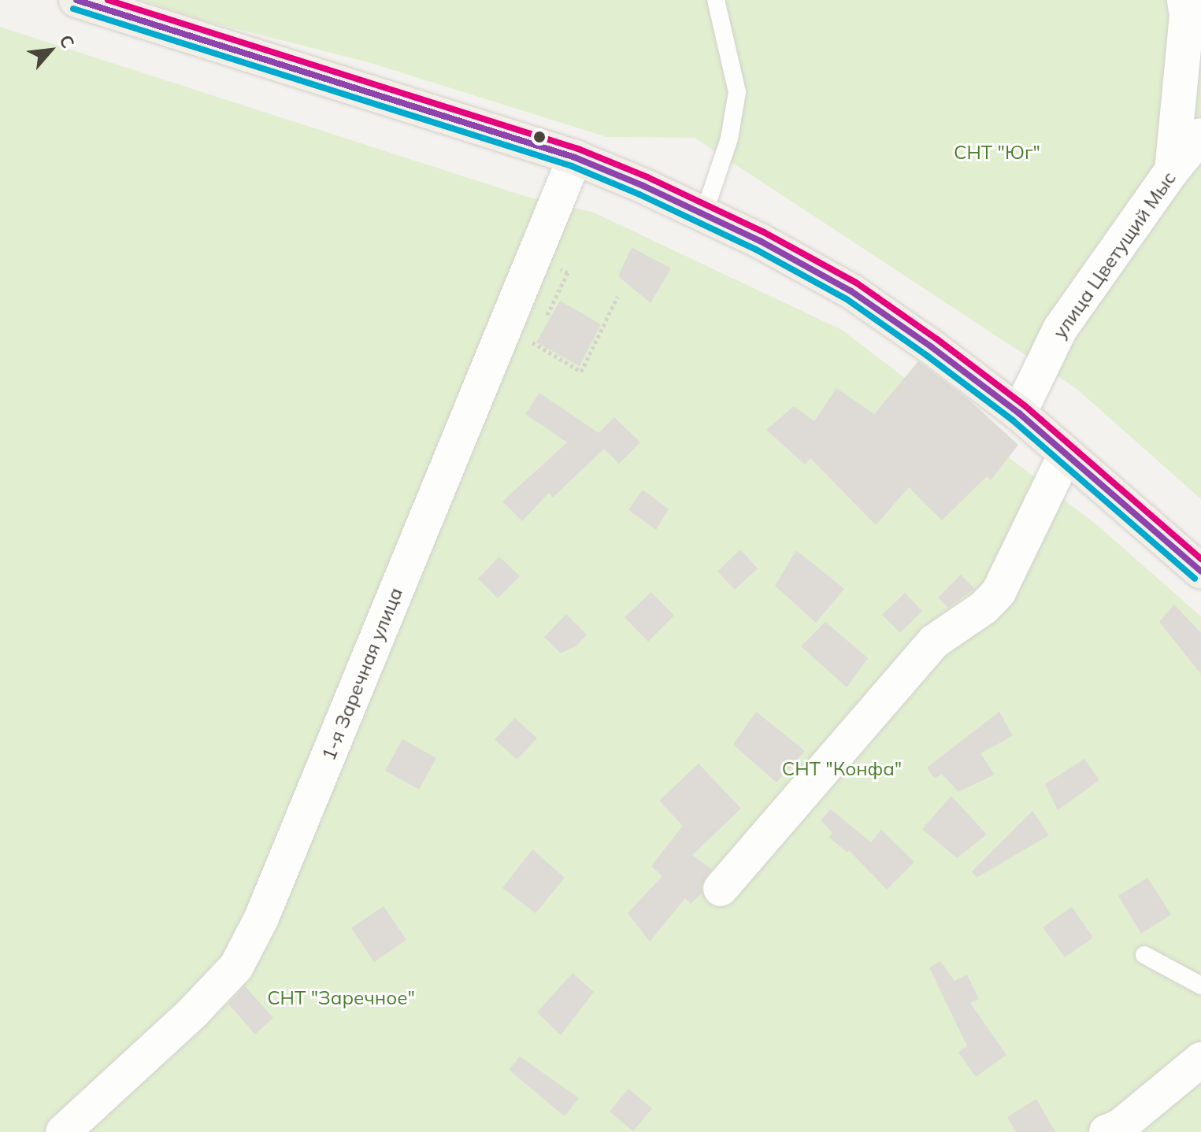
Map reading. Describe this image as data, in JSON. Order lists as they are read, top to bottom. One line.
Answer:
{"streets":{"street":["улица Цветущий Мыс","1-я Заречная улица"]},"parks":["СНТ \"Юг\"","СНТ \"Конфа\"","СНТ \"Заречное\""],"north":"top right"}
